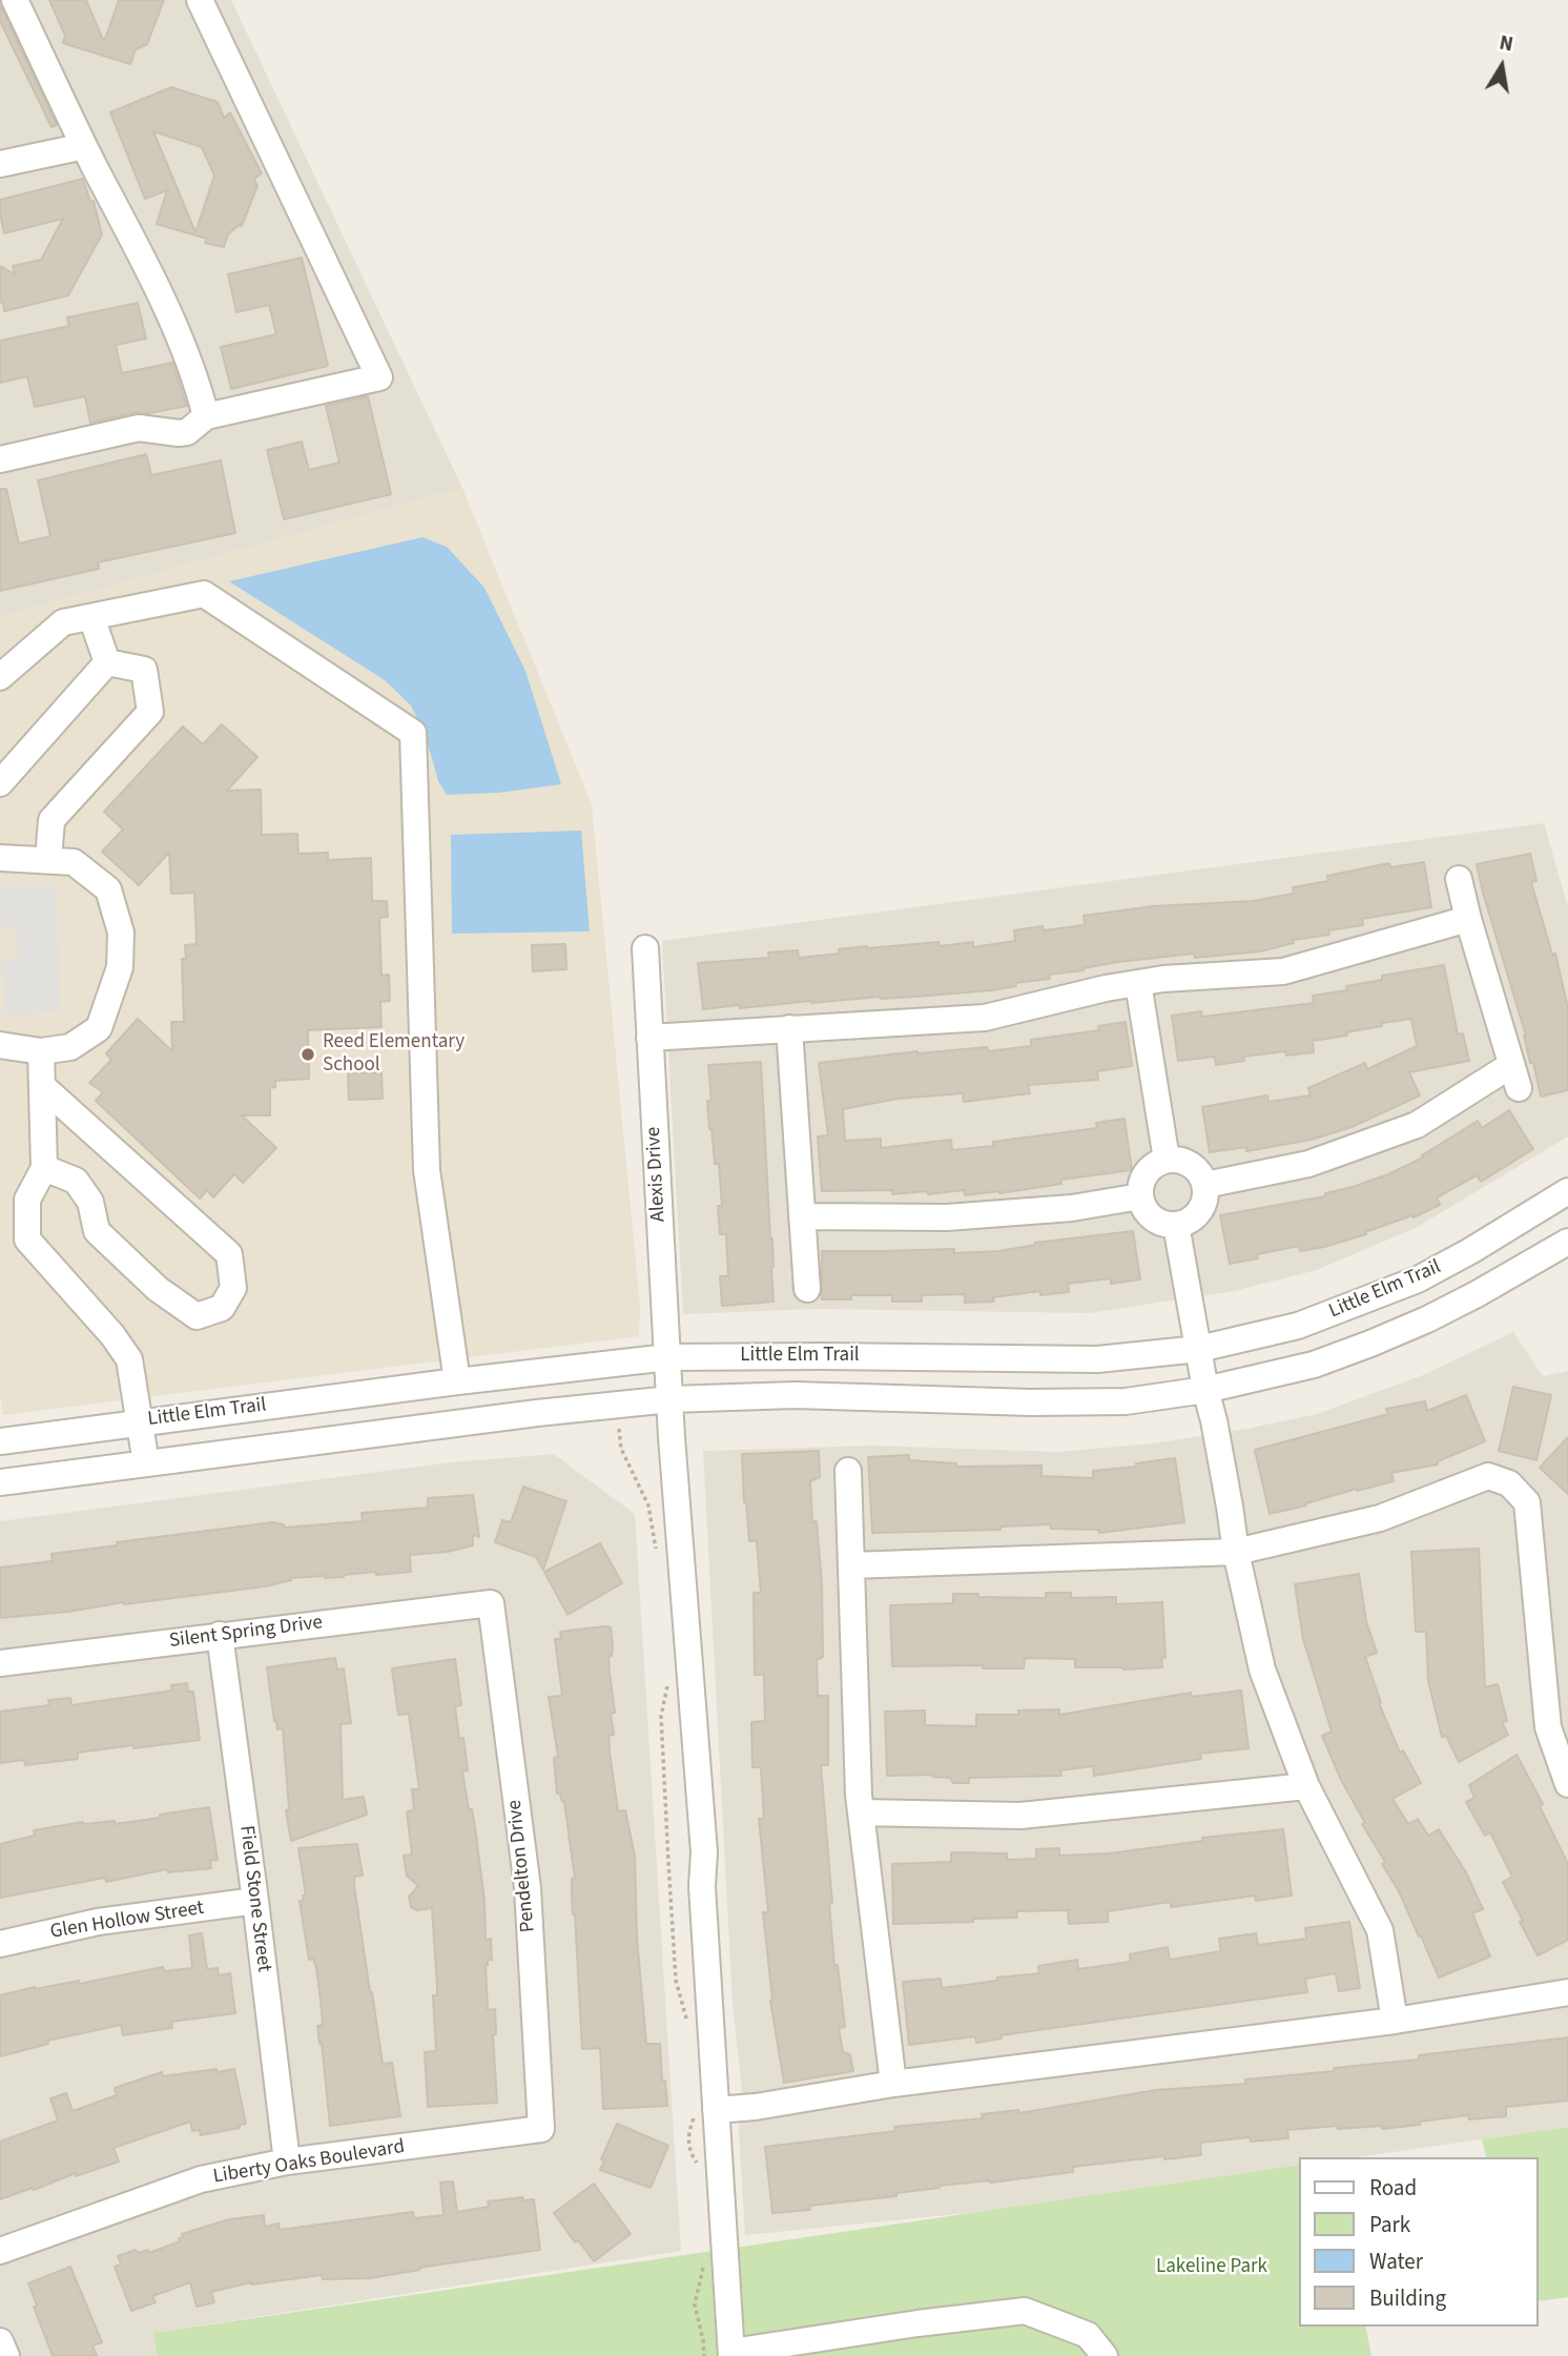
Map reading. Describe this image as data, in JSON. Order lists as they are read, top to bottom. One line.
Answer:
{"streets":{"street":["Alexis Drive","Little Elm Trail","Silent Spring Drive","Pendelton Drive","Field Stone Street","Glen Hollow Street","Liberty Oaks Boulevard"]},"crossings":[["Alexis Drive","Little Elm Trail"],["Silent Spring Drive","Pendelton Drive"],["Silent Spring Drive","Field Stone Street"],["Pendelton Drive","Liberty Oaks Boulevard"],["Field Stone Street","Glen Hollow Street"],["Field Stone Street","Liberty Oaks Boulevard"]],"parks":["Lakeline Park"],"places":["Reed Elementary School"],"legend":["Road","Park","Water","Building"],"north":"top"}
